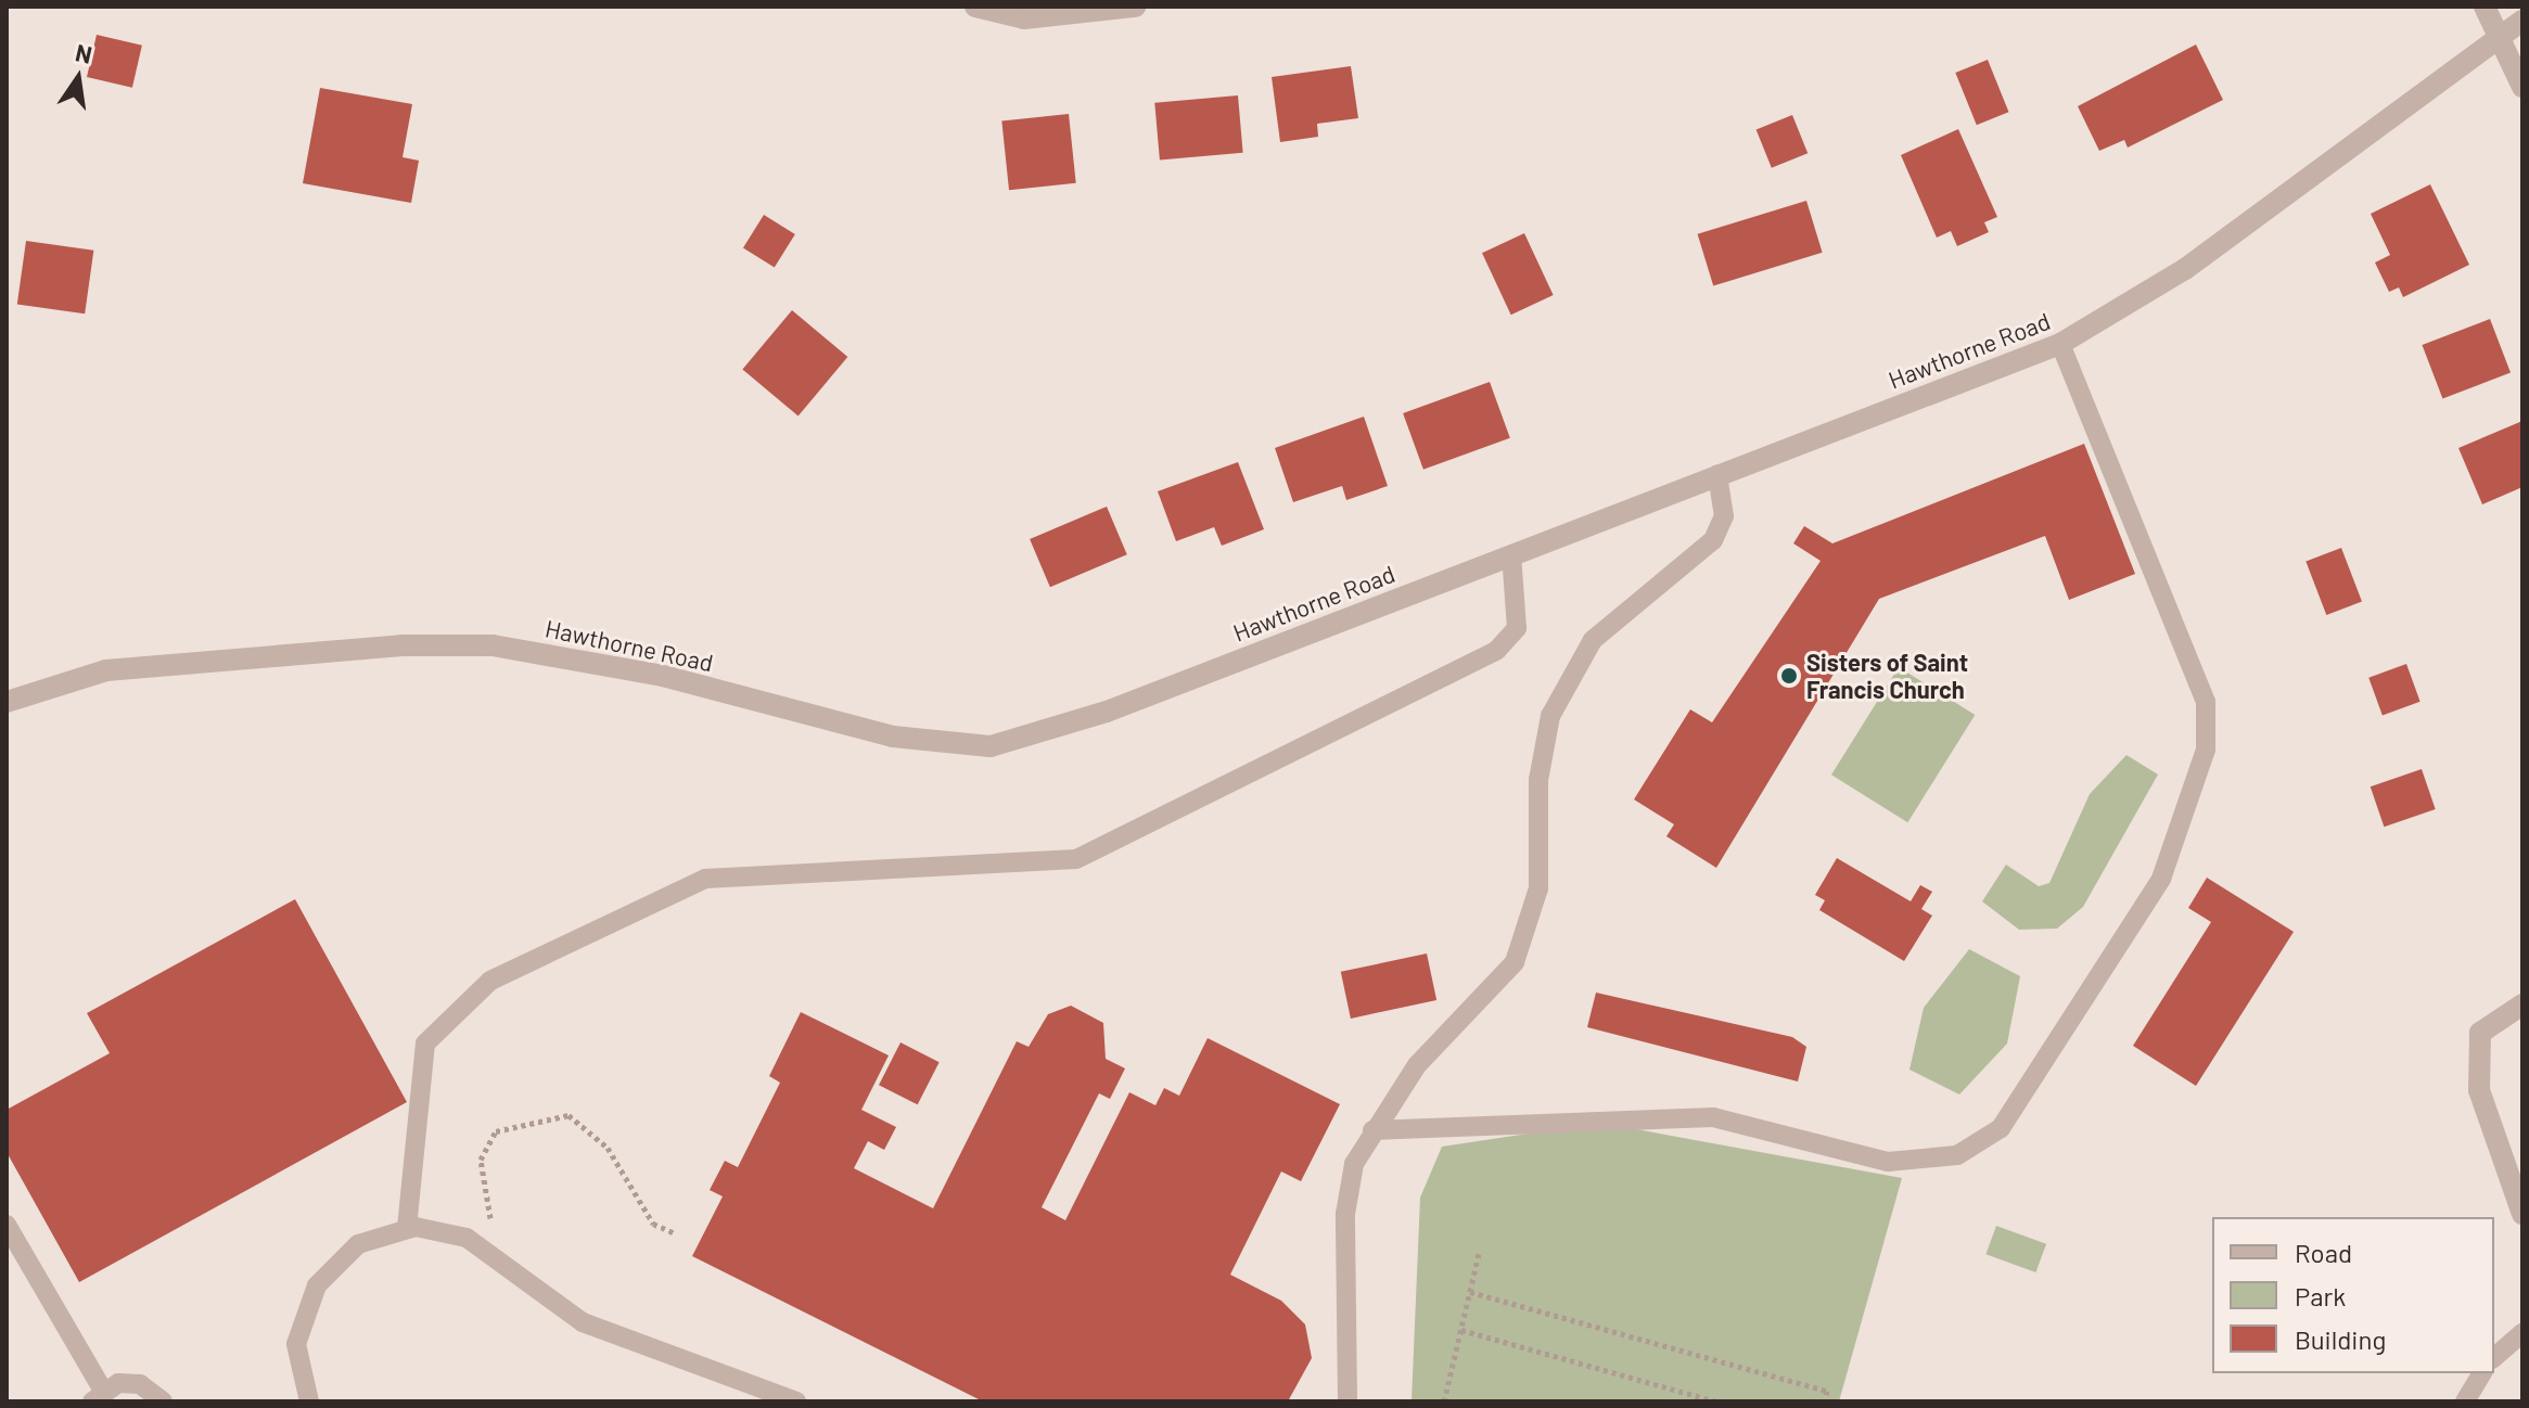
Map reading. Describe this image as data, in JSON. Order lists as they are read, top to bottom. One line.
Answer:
{"streets":{"street":["Hawthorne Road"]},"places":["Sisters of Saint Francis Church"],"legend":["Road","Park","Building"],"north":"top"}
